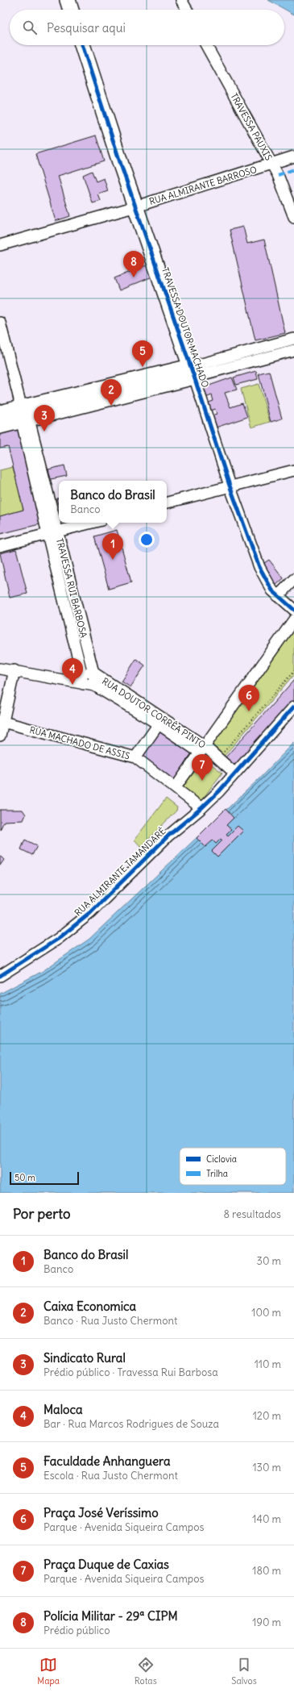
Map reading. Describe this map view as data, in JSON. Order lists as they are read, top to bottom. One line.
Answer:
{"streets":{"street":["TRAVESSA PAUXIS","RUA ALMIRANTE BARROSO","TRAVESSA DOUTOR MACHADO","TRAVESSA RUI BARBOSA","RUA DOUTOR CORRÊA PINTO","RUA MACHADO DE ASSIS","RUA ALMIRANTE TAMANDARÉ"]},"crossings":[["TRAVESSA PAUXIS","RUA ALMIRANTE BARROSO"],["RUA ALMIRANTE BARROSO","TRAVESSA DOUTOR MACHADO"],["TRAVESSA RUI BARBOSA","RUA DOUTOR CORRÊA PINTO"],["RUA DOUTOR CORRÊA PINTO","RUA ALMIRANTE TAMANDARÉ"],["RUA MACHADO DE ASSIS","RUA ALMIRANTE TAMANDARÉ"]],"legend":["Ciclovia","Trilha"],"scale_bar":"50 m","page":{"search":"Pesquisar aqui","pins":["8","5","2","3","1","4","6","7"],"popup":["Banco do Brasil","Banco"],"scale":"50 m","heading":["Por perto","8 resultados"],"list":[{"mark":"1","name":"Banco do Brasil","note":"Banco","value":"30 m"},{"mark":"2","name":"Caixa Economica","note":"Banco · Rua Justo Chermont","value":"100 m"},{"mark":"3","name":"Sindicato Rural","note":"Prédio público · Travessa Rui Barbosa","value":"110 m"},{"mark":"4","name":"Maloca","note":"Bar · Rua Marcos Rodrigues de Souza","value":"120 m"},{"mark":"5","name":"Faculdade Anhanguera","note":"Escola · Rua Justo Chermont","value":"130 m"},{"mark":"6","name":"Praça José Veríssimo","note":"Parque · Avenida Siqueira Campos","value":"140 m"},{"mark":"7","name":"Praça Duque de Caxias","note":"Parque · Avenida Siqueira Campos","value":"180 m"},{"mark":"8","name":"Polícia Militar - 29ª CIPM","note":"Prédio público","value":"190 m"}],"nav":["Mapa","Rotas","Salvos"]}}
